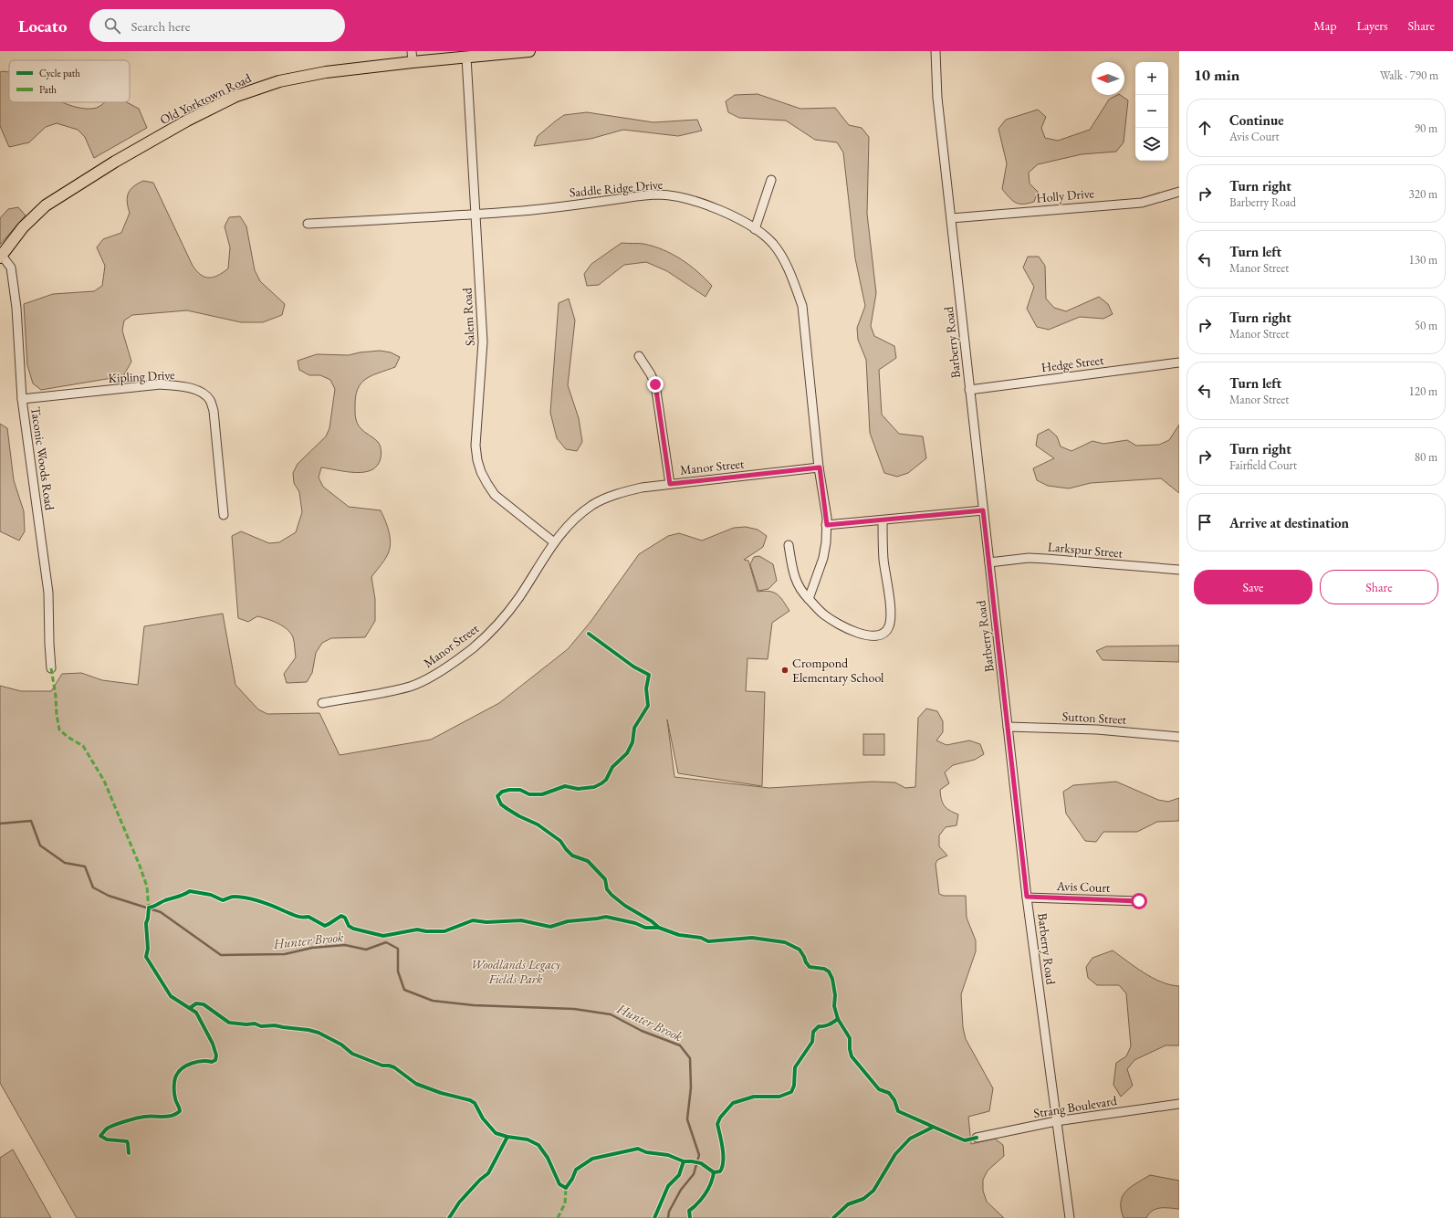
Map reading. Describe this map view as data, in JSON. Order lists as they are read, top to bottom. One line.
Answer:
{"streets":{"main road":["Old Yorktown Road"],"street":["Saddle Ridge Drive","Holly Drive","Salem Road","Barberry Road","Hedge Street","Kipling Drive","Taconic Woods Road","Manor Street","Larkspur Street","Sutton Street","Avis Court","Strang Boulevard"]},"crossings":[["Old Yorktown Road","Salem Road"],["Old Yorktown Road","Taconic Woods Road"],["Saddle Ridge Drive","Salem Road"],["Saddle Ridge Drive","Manor Street"],["Holly Drive","Barberry Road"],["Salem Road","Manor Street"],["Barberry Road","Hedge Street"],["Barberry Road","Larkspur Street"],["Barberry Road","Sutton Street"],["Barberry Road","Avis Court"],["Barberry Road","Strang Boulevard"],["Kipling Drive","Taconic Woods Road"]],"water":["Hunter Brook"],"parks":["Woodlands Legacy Fields Park"],"places":["Crompond Elementary School"],"legend":["Cycle path","Path"],"north":"left","page":{"header":"Locato","search":"Search here","nav":["Map","Layers","Share"],"heading":["10 min","Walk · 790 m"],"map_buttons":["+","−"],"list":[["Continue","Avis Court","90 m"],["Turn right","Barberry Road","320 m"],["Turn left","Manor Street","130 m"],["Turn right","Manor Street","50 m"],["Turn left","Manor Street","120 m"],["Turn right","Fairfield Court","80 m"],"Arrive at destination"],"buttons":["Save","Share"]}}
